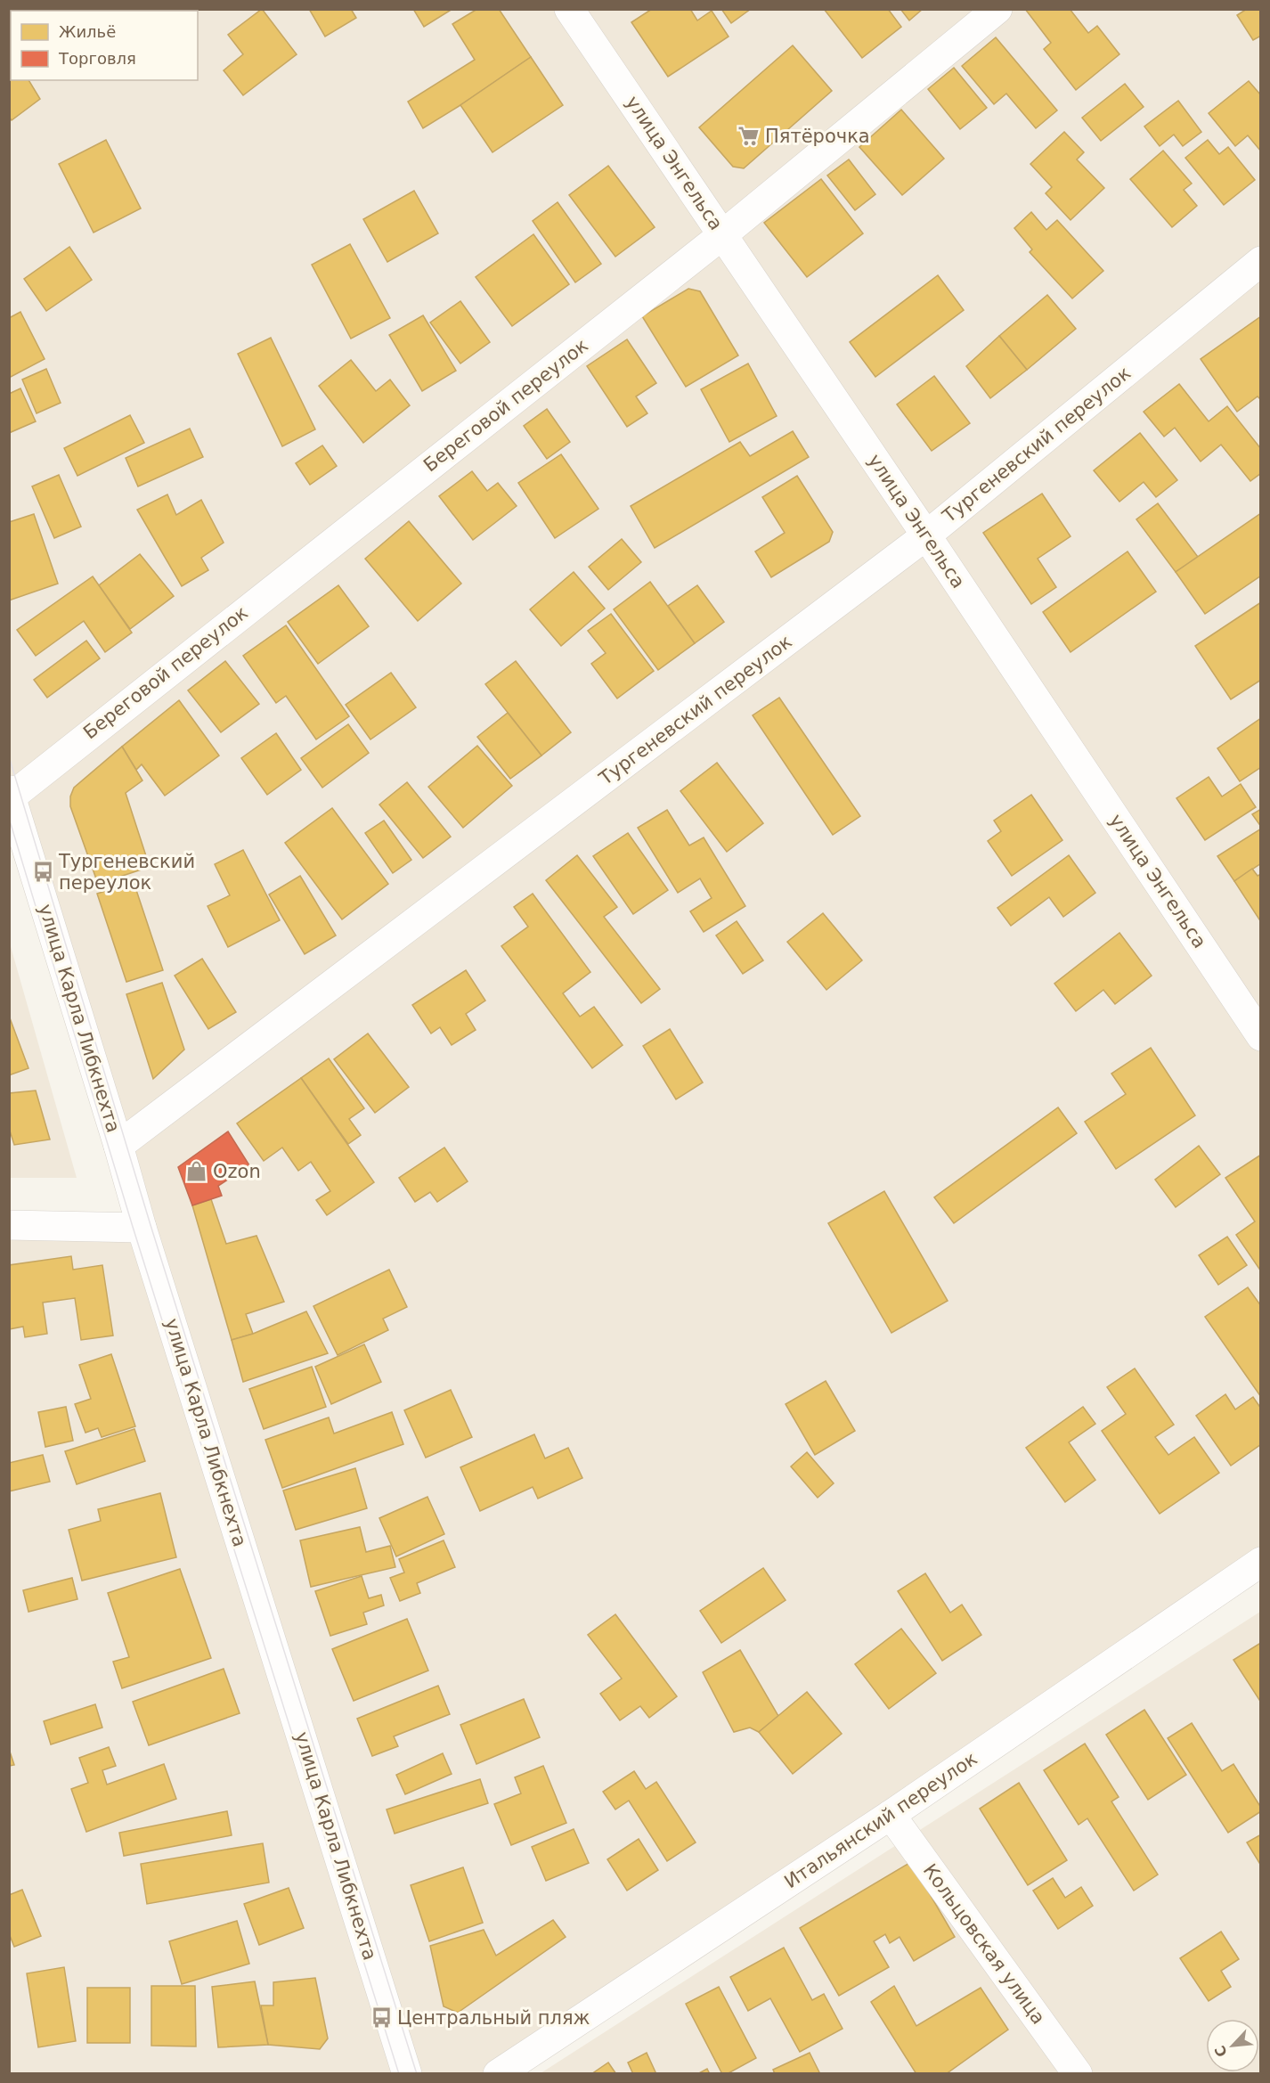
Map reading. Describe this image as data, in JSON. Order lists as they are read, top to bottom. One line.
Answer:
{"streets":{"street":["улица Энгельса","Береговой переулок","Тургеневский переулок","улица Карла Либкнехта","Итальянский переулок","Кольцовская улица"]},"crossings":[["улица Энгельса","Береговой переулок"],["улица Энгельса","Тургеневский переулок"],["Береговой переулок","улица Карла Либкнехта"],["Тургеневский переулок","улица Карла Либкнехта"],["Итальянский переулок","Кольцовская улица"]],"places":{"supermarket":["Пятёрочка"],"bus stop":["Тургеневский переулок","Центральный пляж"],"shop":["Ozon"]},"legend":["Жильё","Торговля"],"north":"bottom left"}
